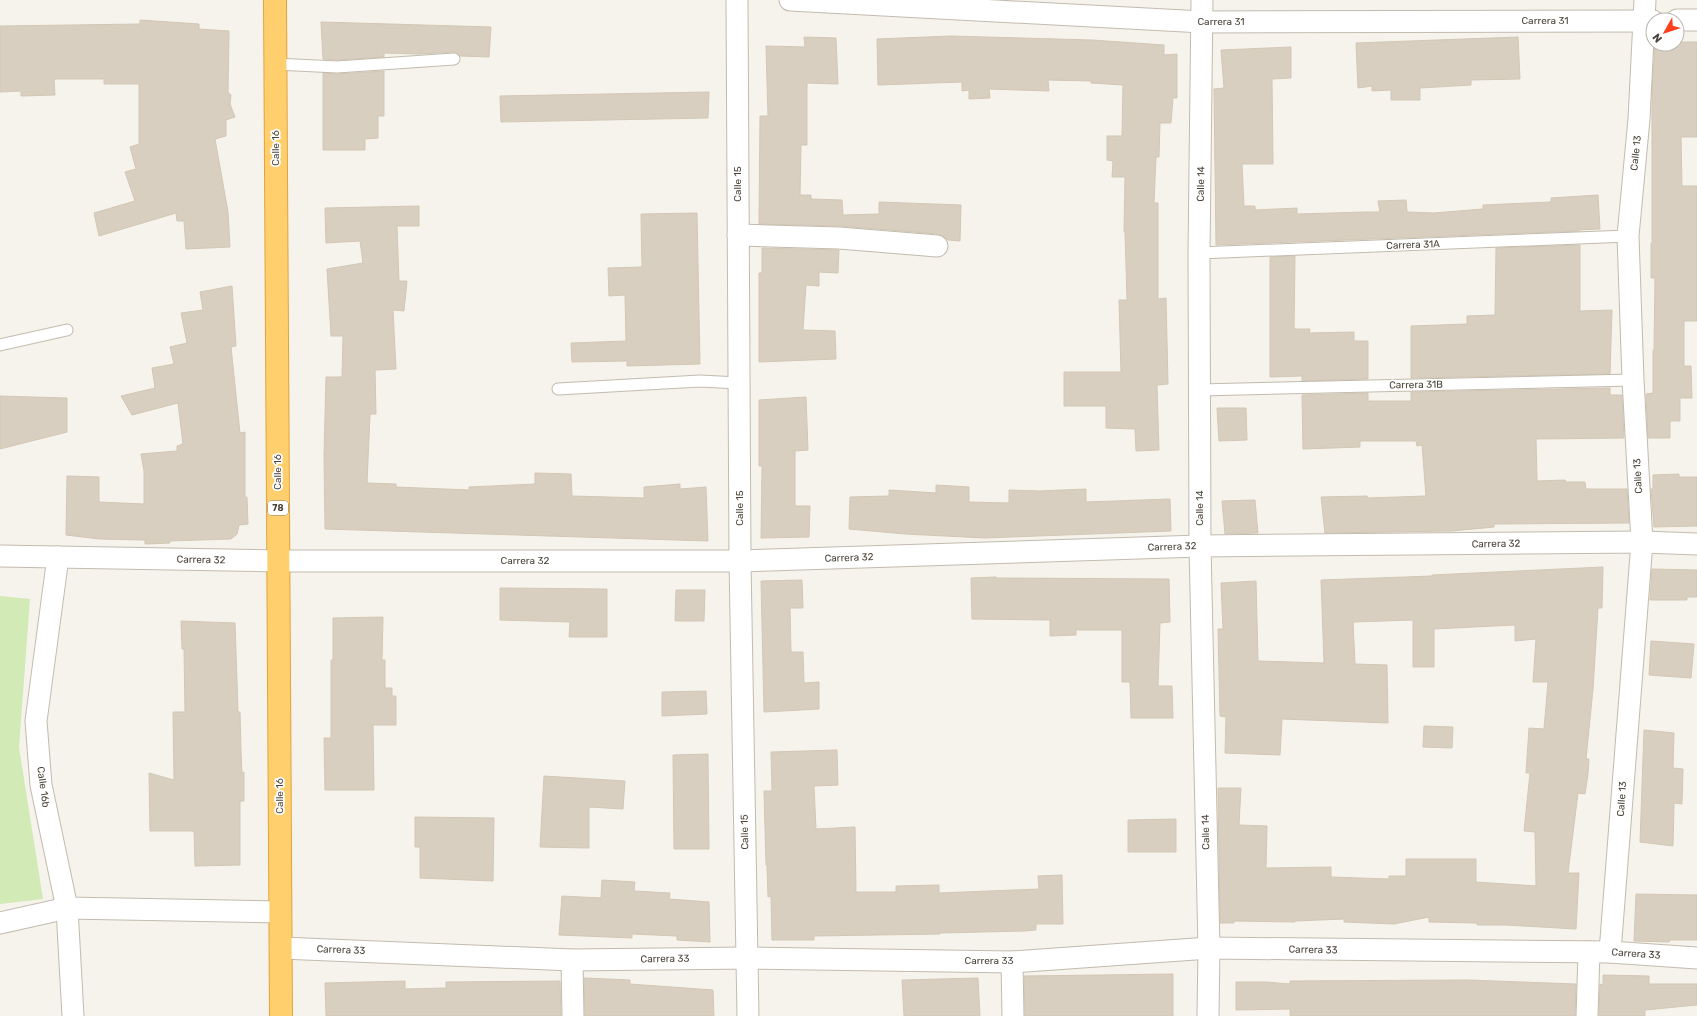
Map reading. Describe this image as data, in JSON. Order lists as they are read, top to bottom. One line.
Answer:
{"streets":{"highway":["Calle 16","78"],"street":["Carrera 31","Calle 13","Calle 15","Calle 14","Carrera 32","Calle 16b","Carrera 33"],"lane":["Carrera 31A","Carrera 31B"]},"crossings":[["Carrera 31","Calle 14"],["Calle 16","Carrera 32"],["Calle 16","Carrera 33"],["Calle 13","Carrera 31A"],["Calle 13","Carrera 31B"],["Calle 13","Carrera 32"],["Calle 13","Carrera 33"],["Calle 15","Carrera 32"],["Calle 15","Carrera 33"],["Calle 14","Carrera 31A"],["Calle 14","Carrera 31B"],["Calle 14","Carrera 32"],["Calle 14","Carrera 33"],["Carrera 32","Calle 16b"]],"north":"bottom left"}
